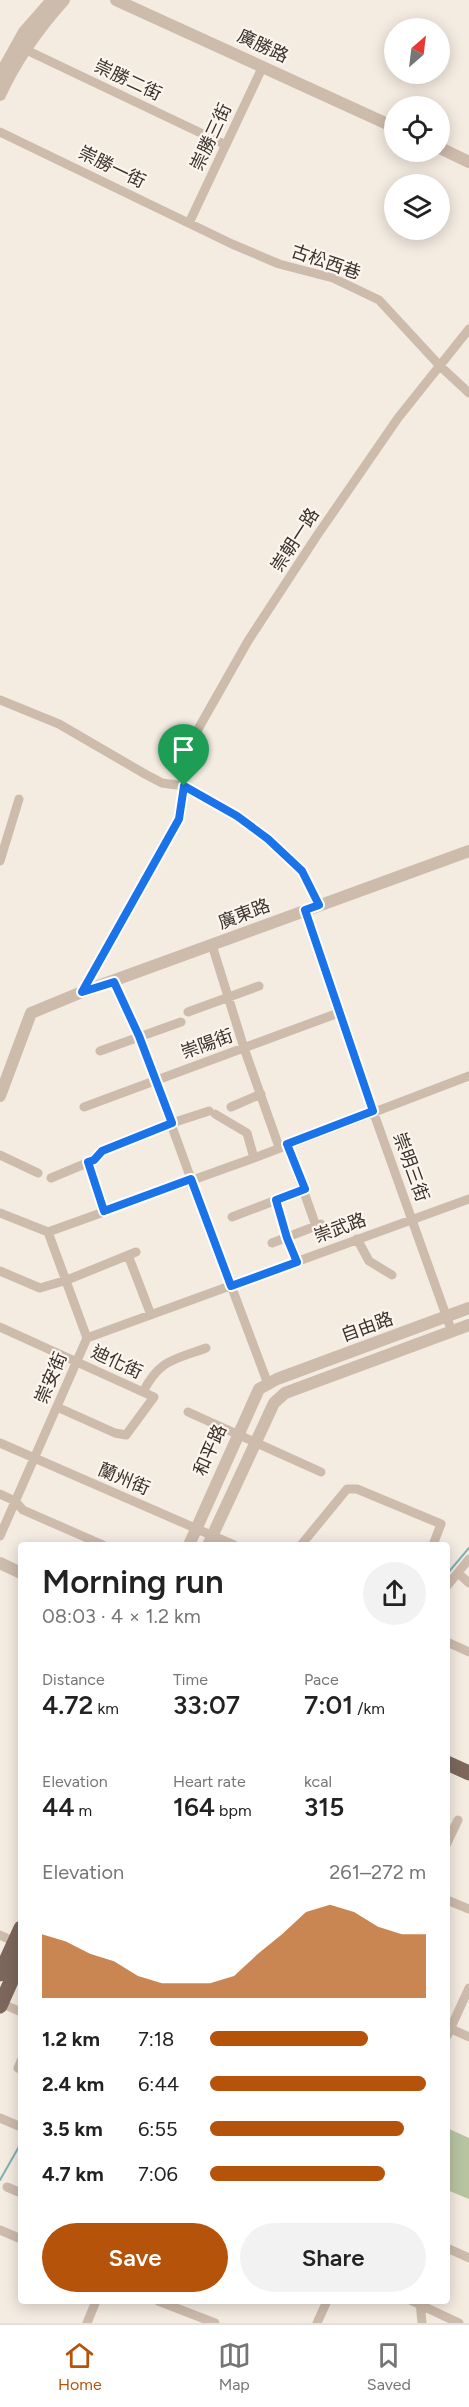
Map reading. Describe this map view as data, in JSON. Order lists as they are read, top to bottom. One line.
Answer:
{"streets":{"street":["廣勝路","崇勝二街","崇勝三街","崇勝一街","古松西巷","崇朝一路","廣東路","崇陽街","崇明三街","崇武路","自由路","迪化街","崇安街","和平路","蘭州街"]},"crossings":[["廣勝路","崇勝三街"],["崇勝二街","崇勝三街"],["崇勝三街","崇勝一街"],["崇勝一街","古松西巷"],["古松西巷","崇朝一路"],["崇朝一路","廣東路"],["廣東路","崇明三街"],["崇陽街","崇明三街"],["崇明三街","崇武路"],["崇明三街","自由路"],["崇武路","崇安街"],["自由路","和平路"],["迪化街","崇安街"],["崇安街","蘭州街"],["和平路","蘭州街"]],"north":"top right","page":{"heading":["Morning run","08:03 · 4 × 1.2 km"],"stats":[["Distance","4.72 km"],["Time","33:07"],["Pace","7:01 /km"],["Elevation","44 m"],["Heart rate","164 bpm"],["kcal","315"]],"chart":["Elevation","261–272 m"],"list":[{"name":"1.2 km","note":"7:18"},{"name":"2.4 km","note":"6:44"},{"name":"3.5 km","note":"6:55"},{"name":"4.7 km","note":"7:06"}],"buttons":["Save","Share"],"tabs":["Home","Map","Saved"]}}
